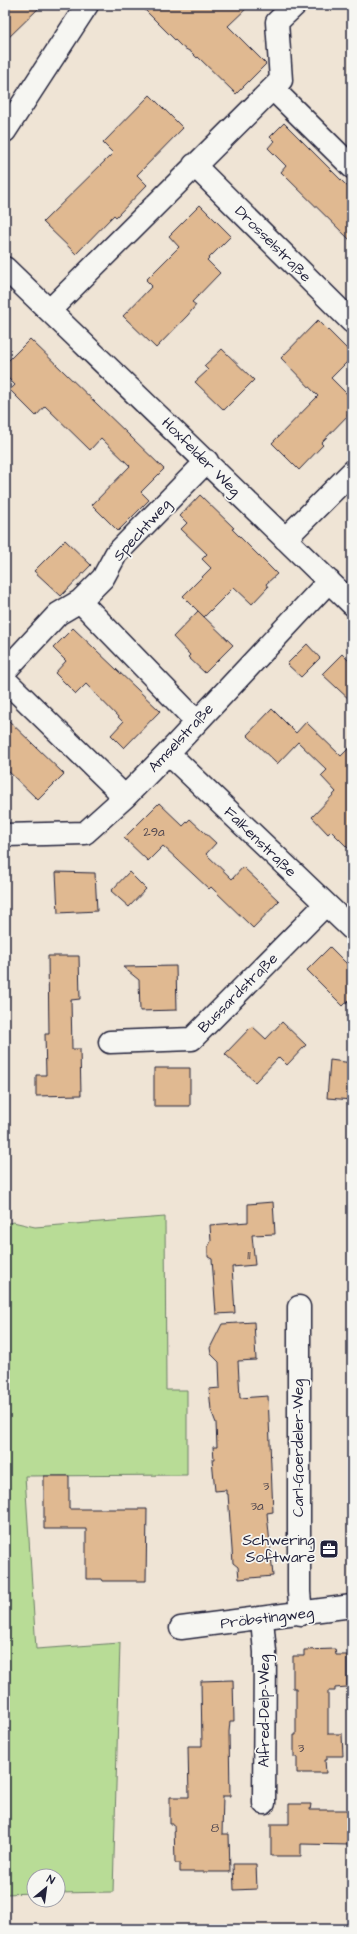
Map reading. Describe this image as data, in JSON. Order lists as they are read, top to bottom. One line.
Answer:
{"streets":{"street":["Drosselstraße","Hoxfelder Weg","Spechtweg","Amselstraße","Falkenstraße","Bussardstraße","Carl-Goerdeler-Weg","Pröbstingweg","Alfred-Delp-Weg"]},"crossings":[["Hoxfelder Weg","Spechtweg"],["Hoxfelder Weg","Amselstraße"],["Amselstraße","Falkenstraße"],["Falkenstraße","Bussardstraße"],["Carl-Goerdeler-Weg","Pröbstingweg"],["Pröbstingweg","Alfred-Delp-Weg"]],"places":{"office":["Schwering Software"]},"house_numbers":["29a","11","3","3a","3","8"],"north":"top right"}
